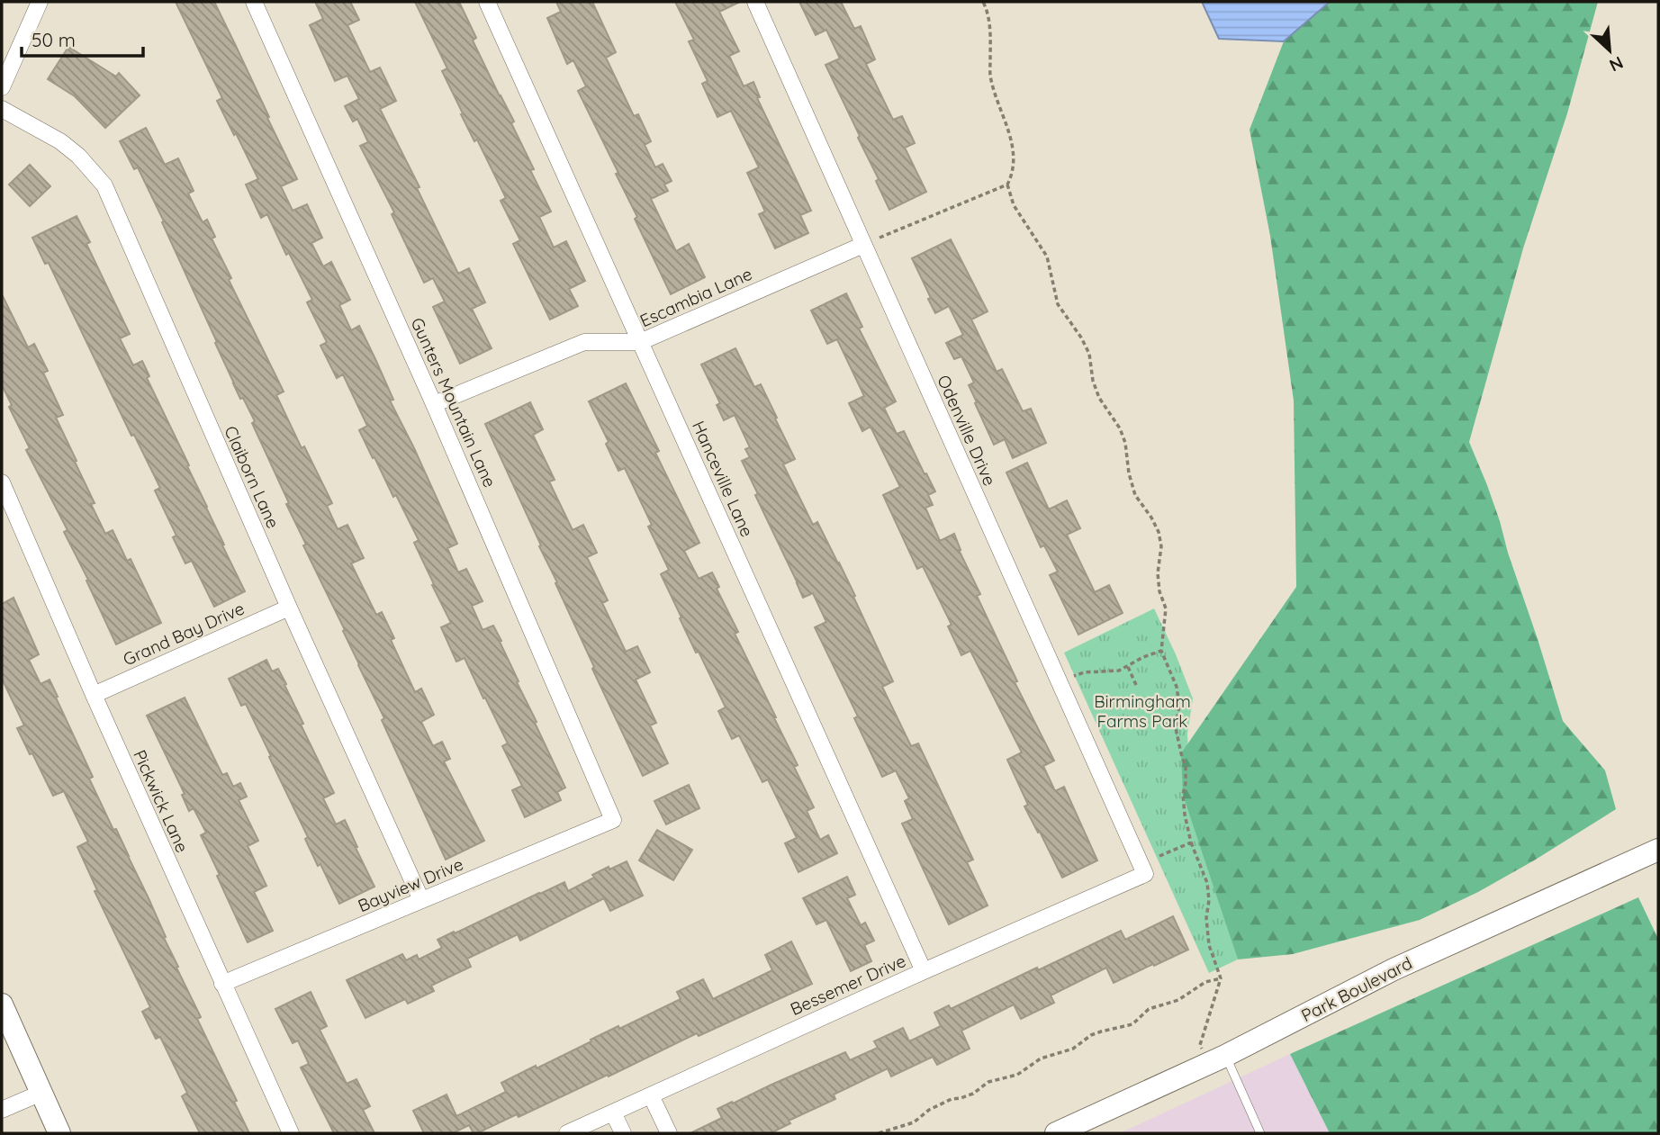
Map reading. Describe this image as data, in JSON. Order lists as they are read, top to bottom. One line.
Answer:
{"streets":{"main road":["Park Boulevard"],"street":["Escambia Lane","Gunters Mountain Lane","Odenville Drive","Claiborn Lane","Hanceville Lane","Grand Bay Drive","Pickwick Lane","Bayview Drive","Bessemer Drive"]},"crossings":[["Escambia Lane","Gunters Mountain Lane"],["Escambia Lane","Odenville Drive"],["Escambia Lane","Hanceville Lane"],["Gunters Mountain Lane","Bayview Drive"],["Odenville Drive","Bessemer Drive"],["Claiborn Lane","Grand Bay Drive"],["Claiborn Lane","Bayview Drive"],["Hanceville Lane","Bessemer Drive"],["Grand Bay Drive","Pickwick Lane"],["Pickwick Lane","Bayview Drive"]],"parks":["Birmingham Farms Park"],"scale_bar":"50 m","north":"bottom right"}
